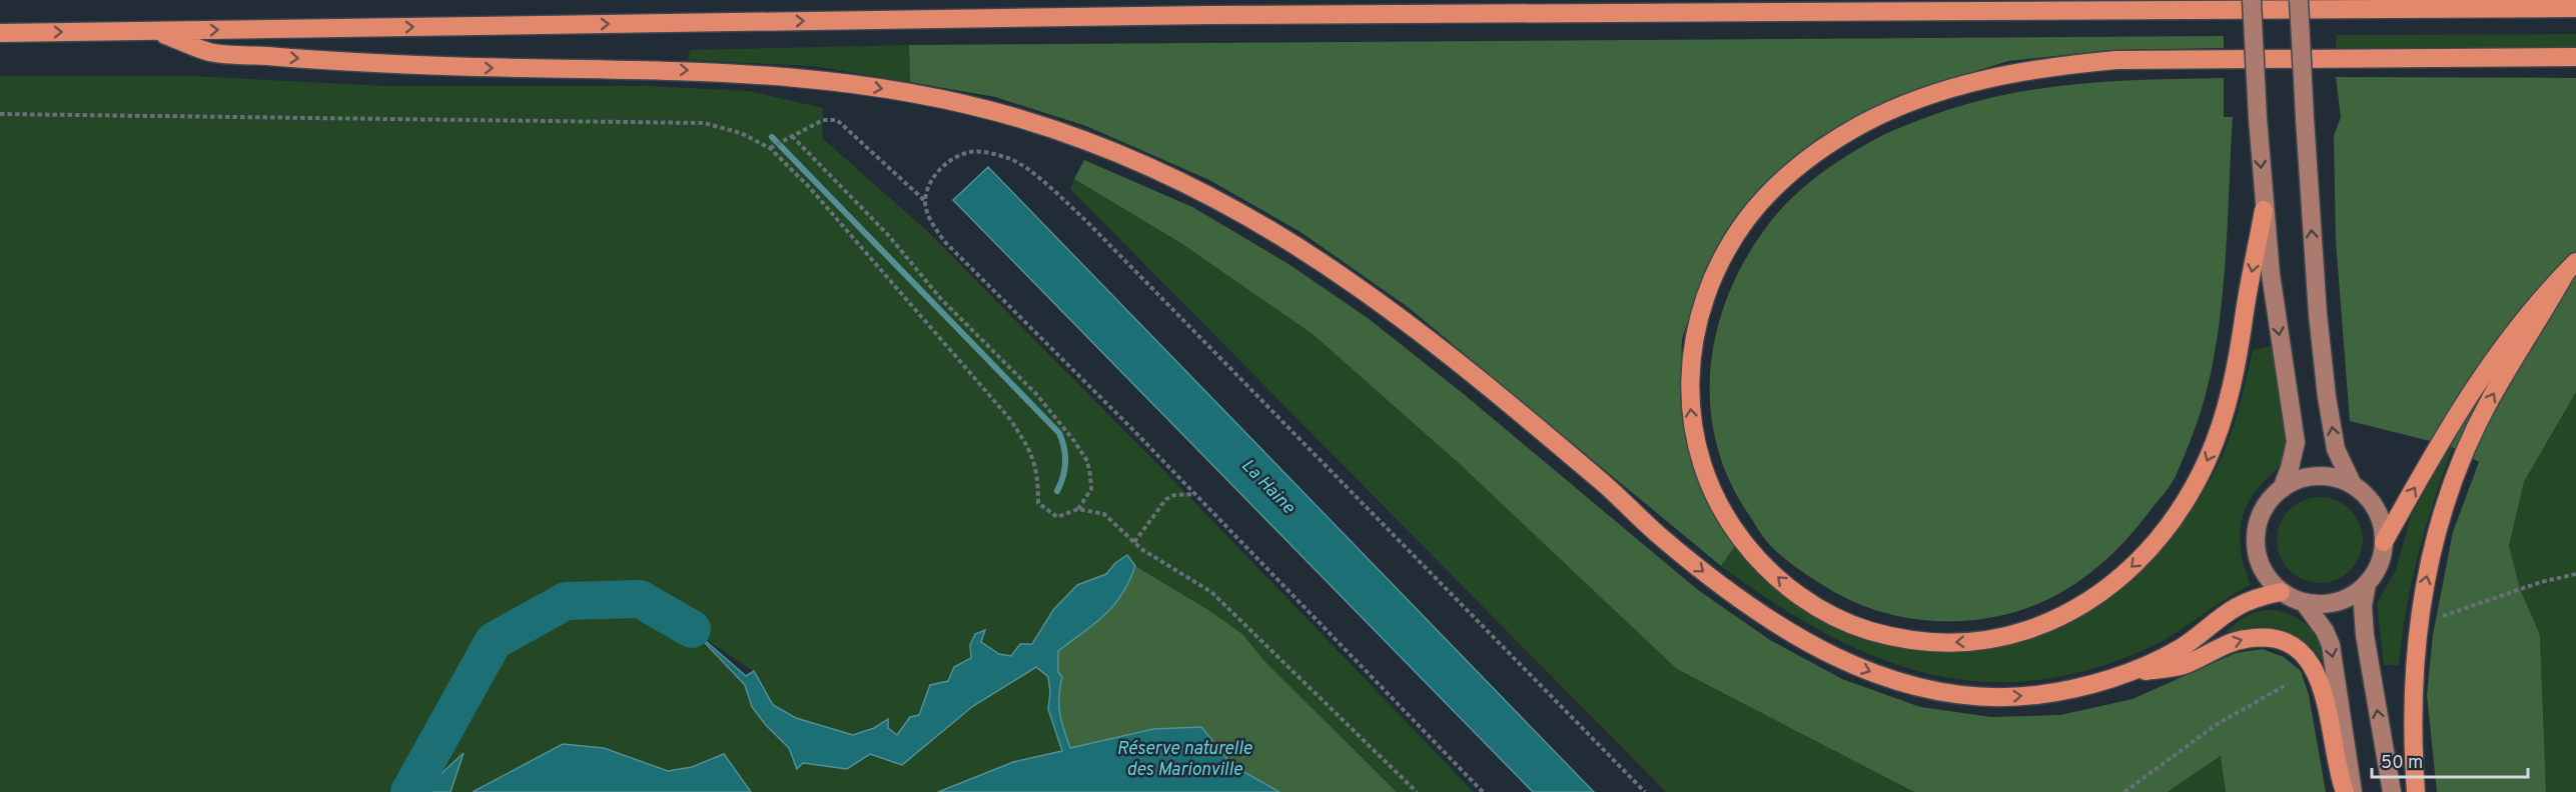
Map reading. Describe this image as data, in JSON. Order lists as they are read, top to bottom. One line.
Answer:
{"water":["La Haine","Réserve naturelle des Marionville"],"scale_bar":"50 m"}
